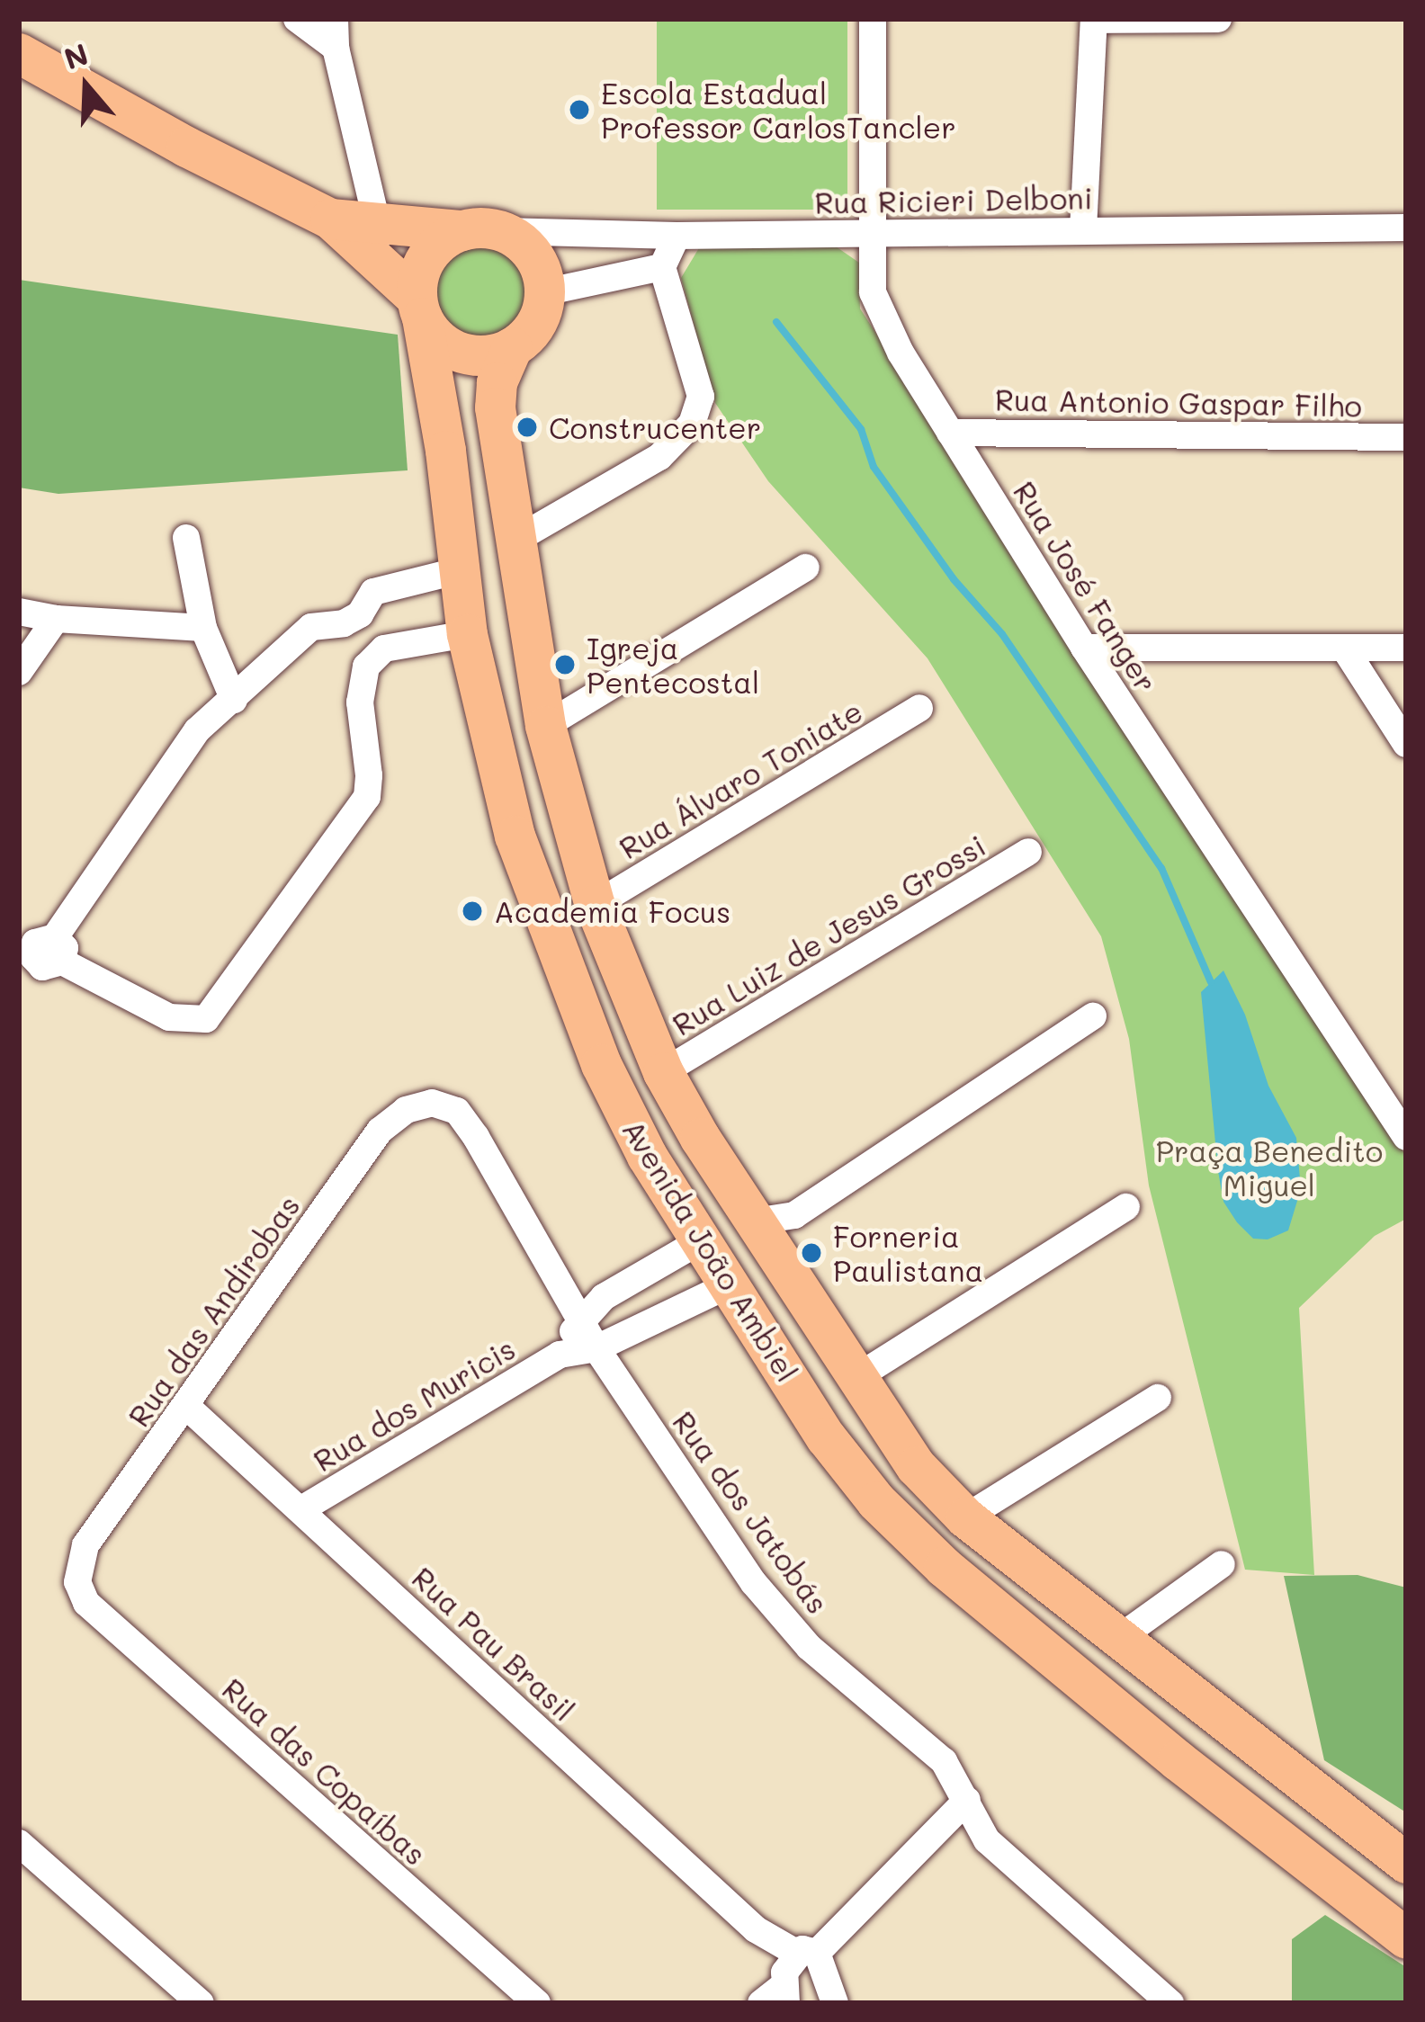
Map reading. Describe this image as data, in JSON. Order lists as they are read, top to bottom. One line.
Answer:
{"streets":{"main road":["Avenida João Ambiel"],"street":["Rua Ricieri Delboni","Rua Antonio Gaspar Filho","Rua José Fanger","Rua Álvaro Toniate","Rua Luiz de Jesus Grossi","Rua das Andirobas","Rua dos Muricis","Rua dos Jatobás","Rua Pau Brasil","Rua das Copaíbas"]},"crossings":[["Rua Ricieri Delboni","Rua José Fanger"],["Rua Ricieri Delboni","Avenida João Ambiel"],["Rua Antonio Gaspar Filho","Rua José Fanger"],["Rua Álvaro Toniate","Avenida João Ambiel"],["Rua Luiz de Jesus Grossi","Avenida João Ambiel"],["Avenida João Ambiel","Rua dos Muricis"],["Rua das Andirobas","Rua dos Jatobás"],["Rua das Andirobas","Rua Pau Brasil"],["Rua das Andirobas","Rua das Copaíbas"],["Rua dos Muricis","Rua dos Jatobás"],["Rua dos Muricis","Rua Pau Brasil"]],"parks":["Praça Benedito Miguel"],"places":["Escola Estadual Professor CarlosTancler","Construcenter","Igreja Pentecostal","Academia Focus","Forneria Paulistana"],"north":"top"}
